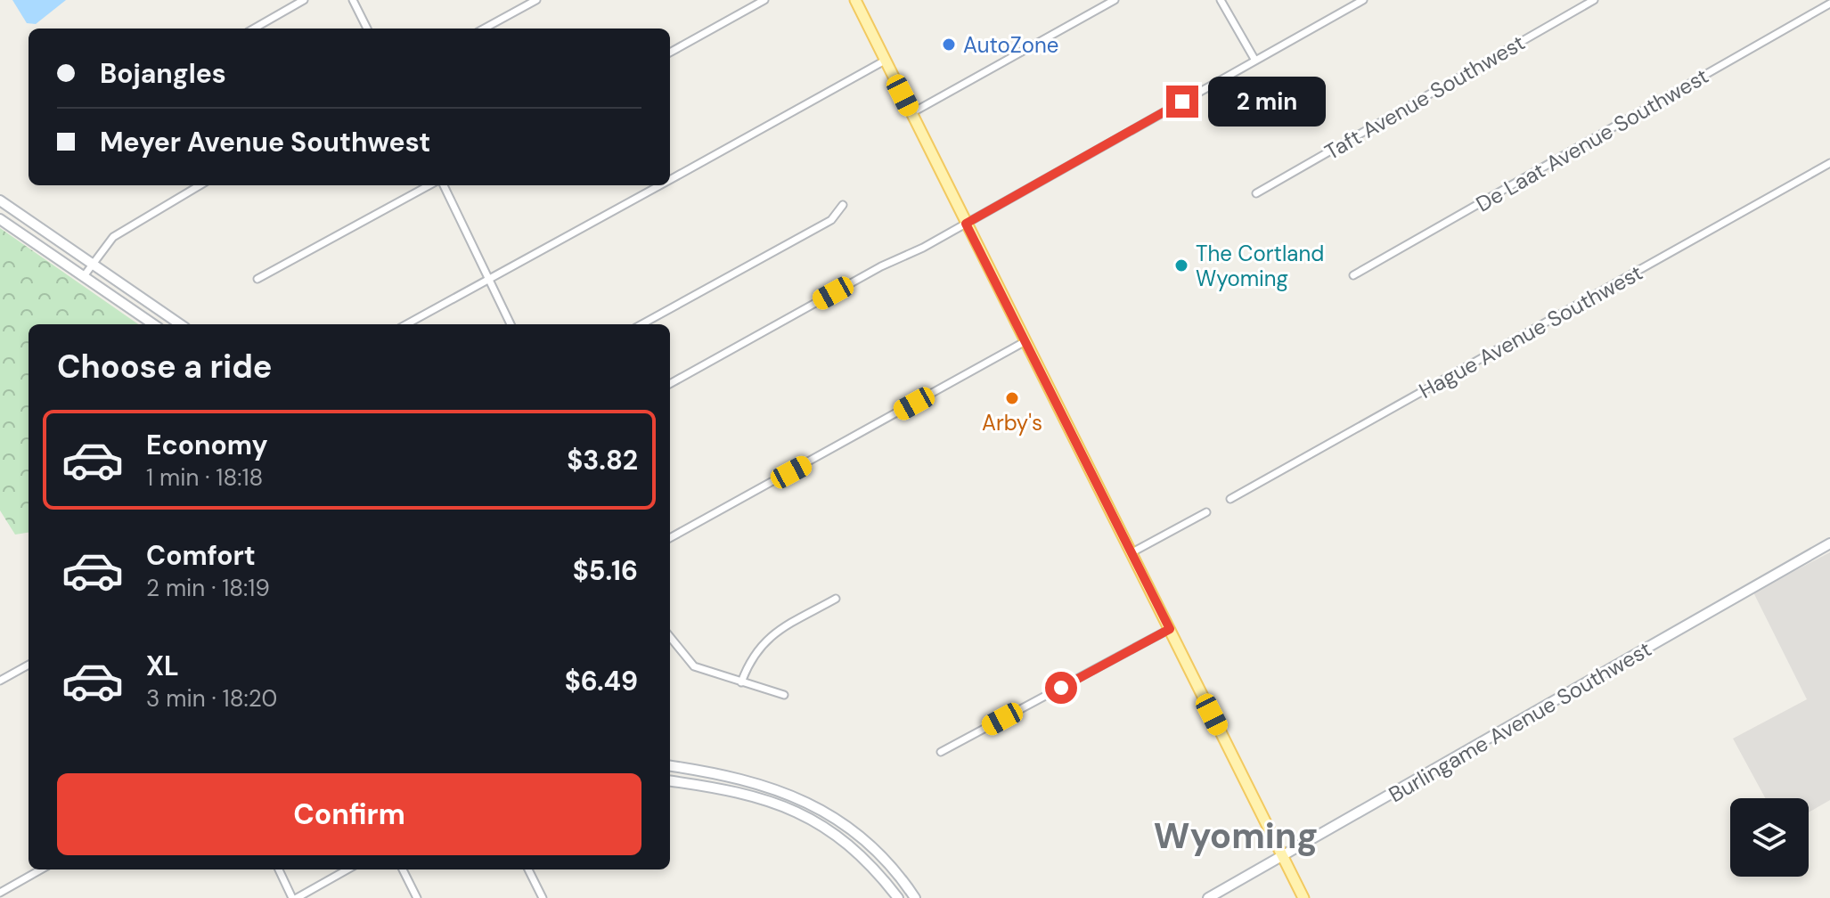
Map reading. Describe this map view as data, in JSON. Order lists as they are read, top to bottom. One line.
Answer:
{"streets":{"street":["Taft Avenue Southwest","De Laat Avenue Southwest","Hague Avenue Southwest","Burlingame Avenue Southwest"]},"districts":["Wyoming"],"places":["AutoZone","The Cortland Wyoming","Arby's"],"page":{"banner":["Bojangles","Meyer Avenue Southwest"],"bubble":"2 min","heading":"Choose a ride","list":[{"name":"Economy","note":"1 min · 18:18","value":"$3.82"},{"name":"Comfort","note":"2 min · 18:19","value":"$5.16"},{"name":"XL","note":"3 min · 18:20","value":"$6.49"}],"buttons":"Confirm"}}
